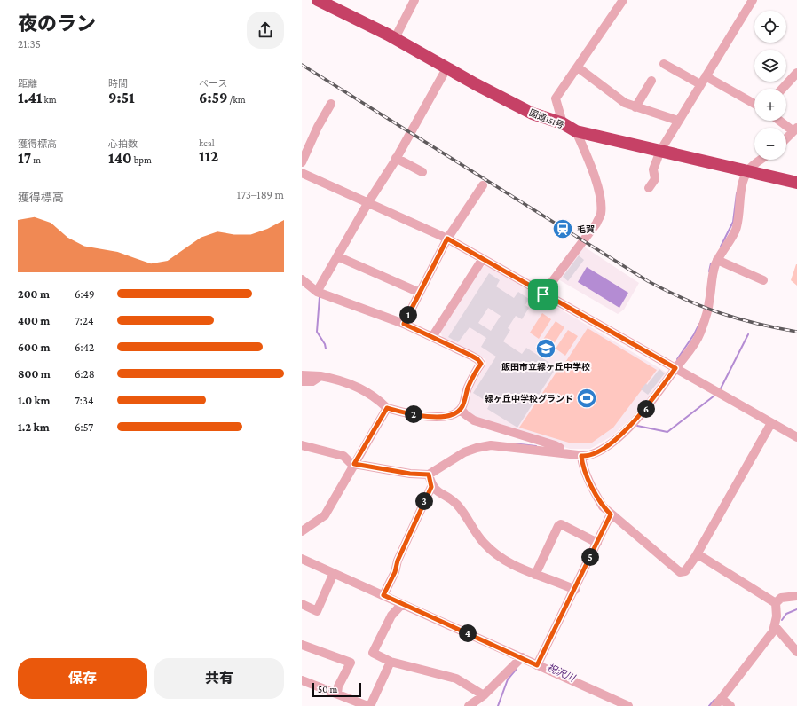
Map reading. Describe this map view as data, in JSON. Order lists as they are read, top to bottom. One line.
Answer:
{"streets":{"highway":["国道151号"]},"water":["祝沢川"],"places":{"station":["毛賀"],"school or university":["飯田市立緑ヶ丘中学校"],"sports":["緑ヶ丘中学校グランド"]},"scale_bar":"50 m","page":{"heading":["夜のラン","21:35"],"map_buttons":["+","−"],"stats":[["距離","1.41 km"],["時間","9:51"],["ペース","6:59 /km"],["獲得標高","17 m"],["心拍数","140 bpm"],["kcal","112"]],"chart":["獲得標高","173–189 m"],"list":[{"name":"200 m","note":"6:49"},{"name":"400 m","note":"7:24"},{"name":"600 m","note":"6:42"},{"name":"800 m","note":"6:28"},{"name":"1.0 km","note":"7:34"},{"name":"1.2 km","note":"6:57"}],"pins":["1","6","2","3","5","4"],"buttons":["保存","共有"],"scale":"50 m"}}
